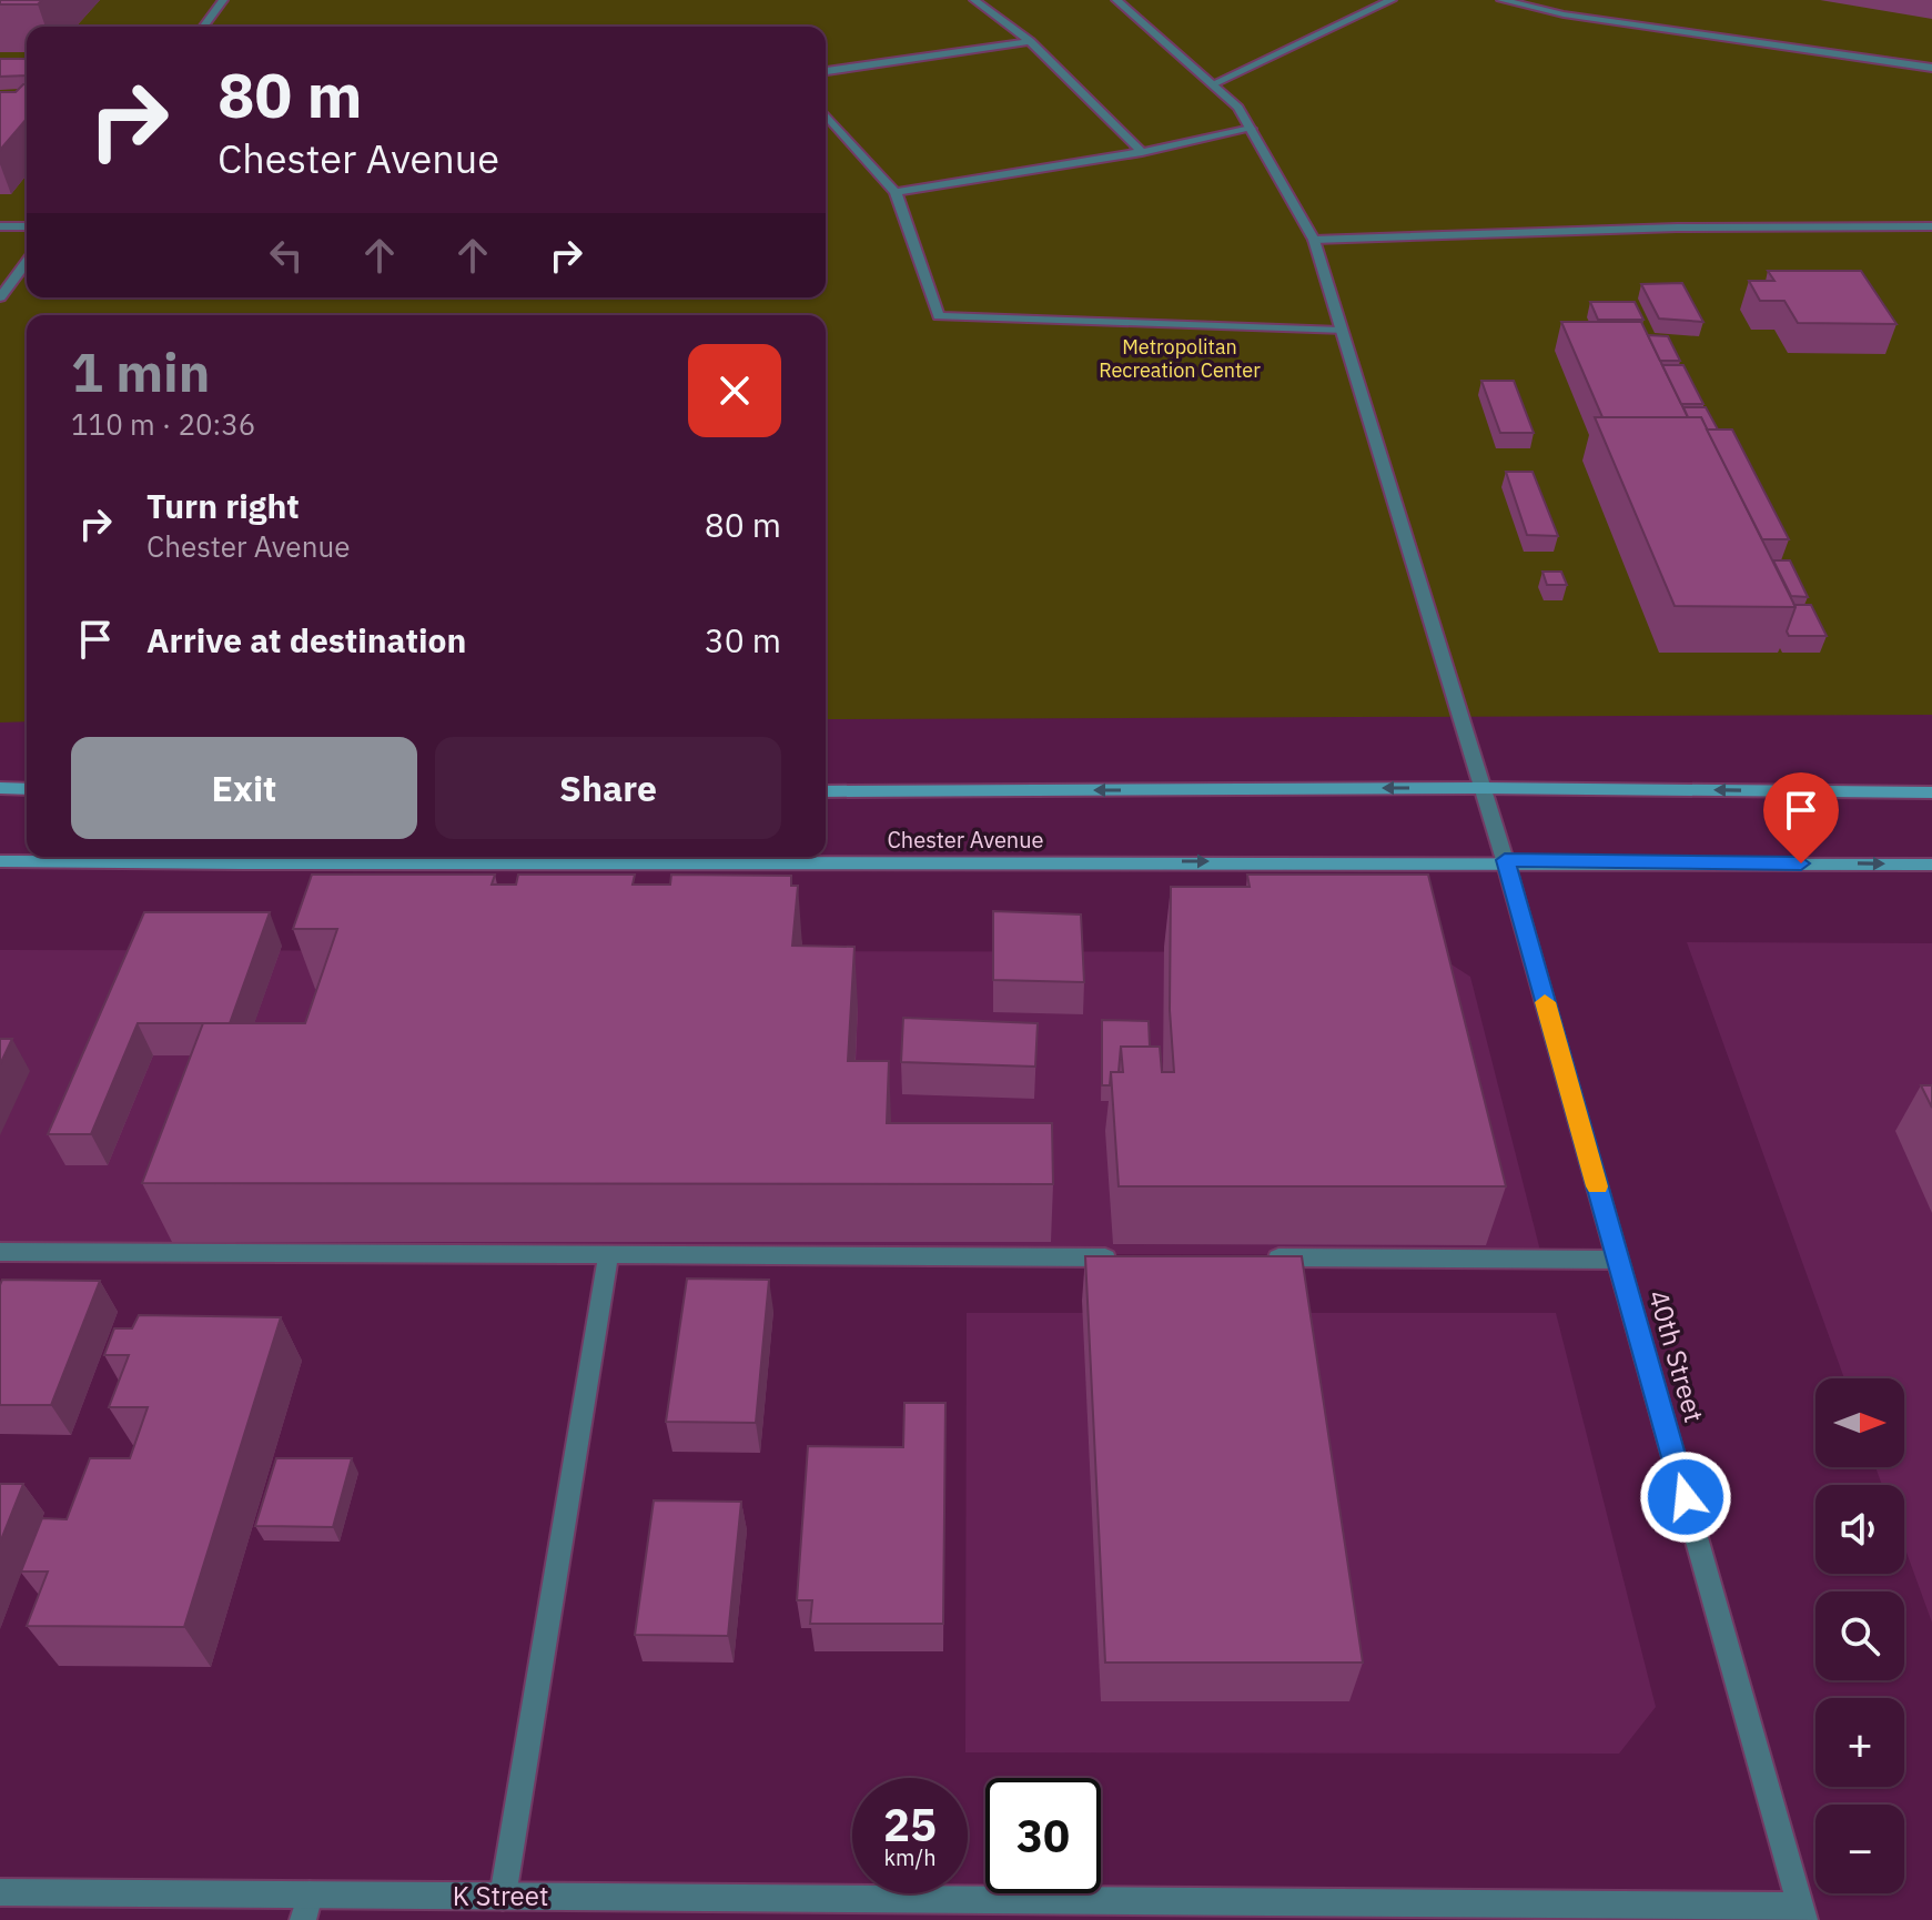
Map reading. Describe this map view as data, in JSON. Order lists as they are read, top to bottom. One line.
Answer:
{"streets":{"main road":["Chester Avenue"],"street":["40th Street","K Street"]},"crossings":[["Chester Avenue","40th Street"],["40th Street","K Street"]],"parks":["Metropolitan Recreation Center"],"north":"right","page":{"turn":["80 m","Chester Avenue"],"heading":["1 min","110 m · 20:36"],"list":[{"name":"Turn right","note":"Chester Avenue","value":"80 m"},{"name":"Arrive at destination","value":"30 m"}],"buttons":["Exit","Share"],"map_buttons":["+","−"],"speed":"25 km/h","limit":"30"}}
